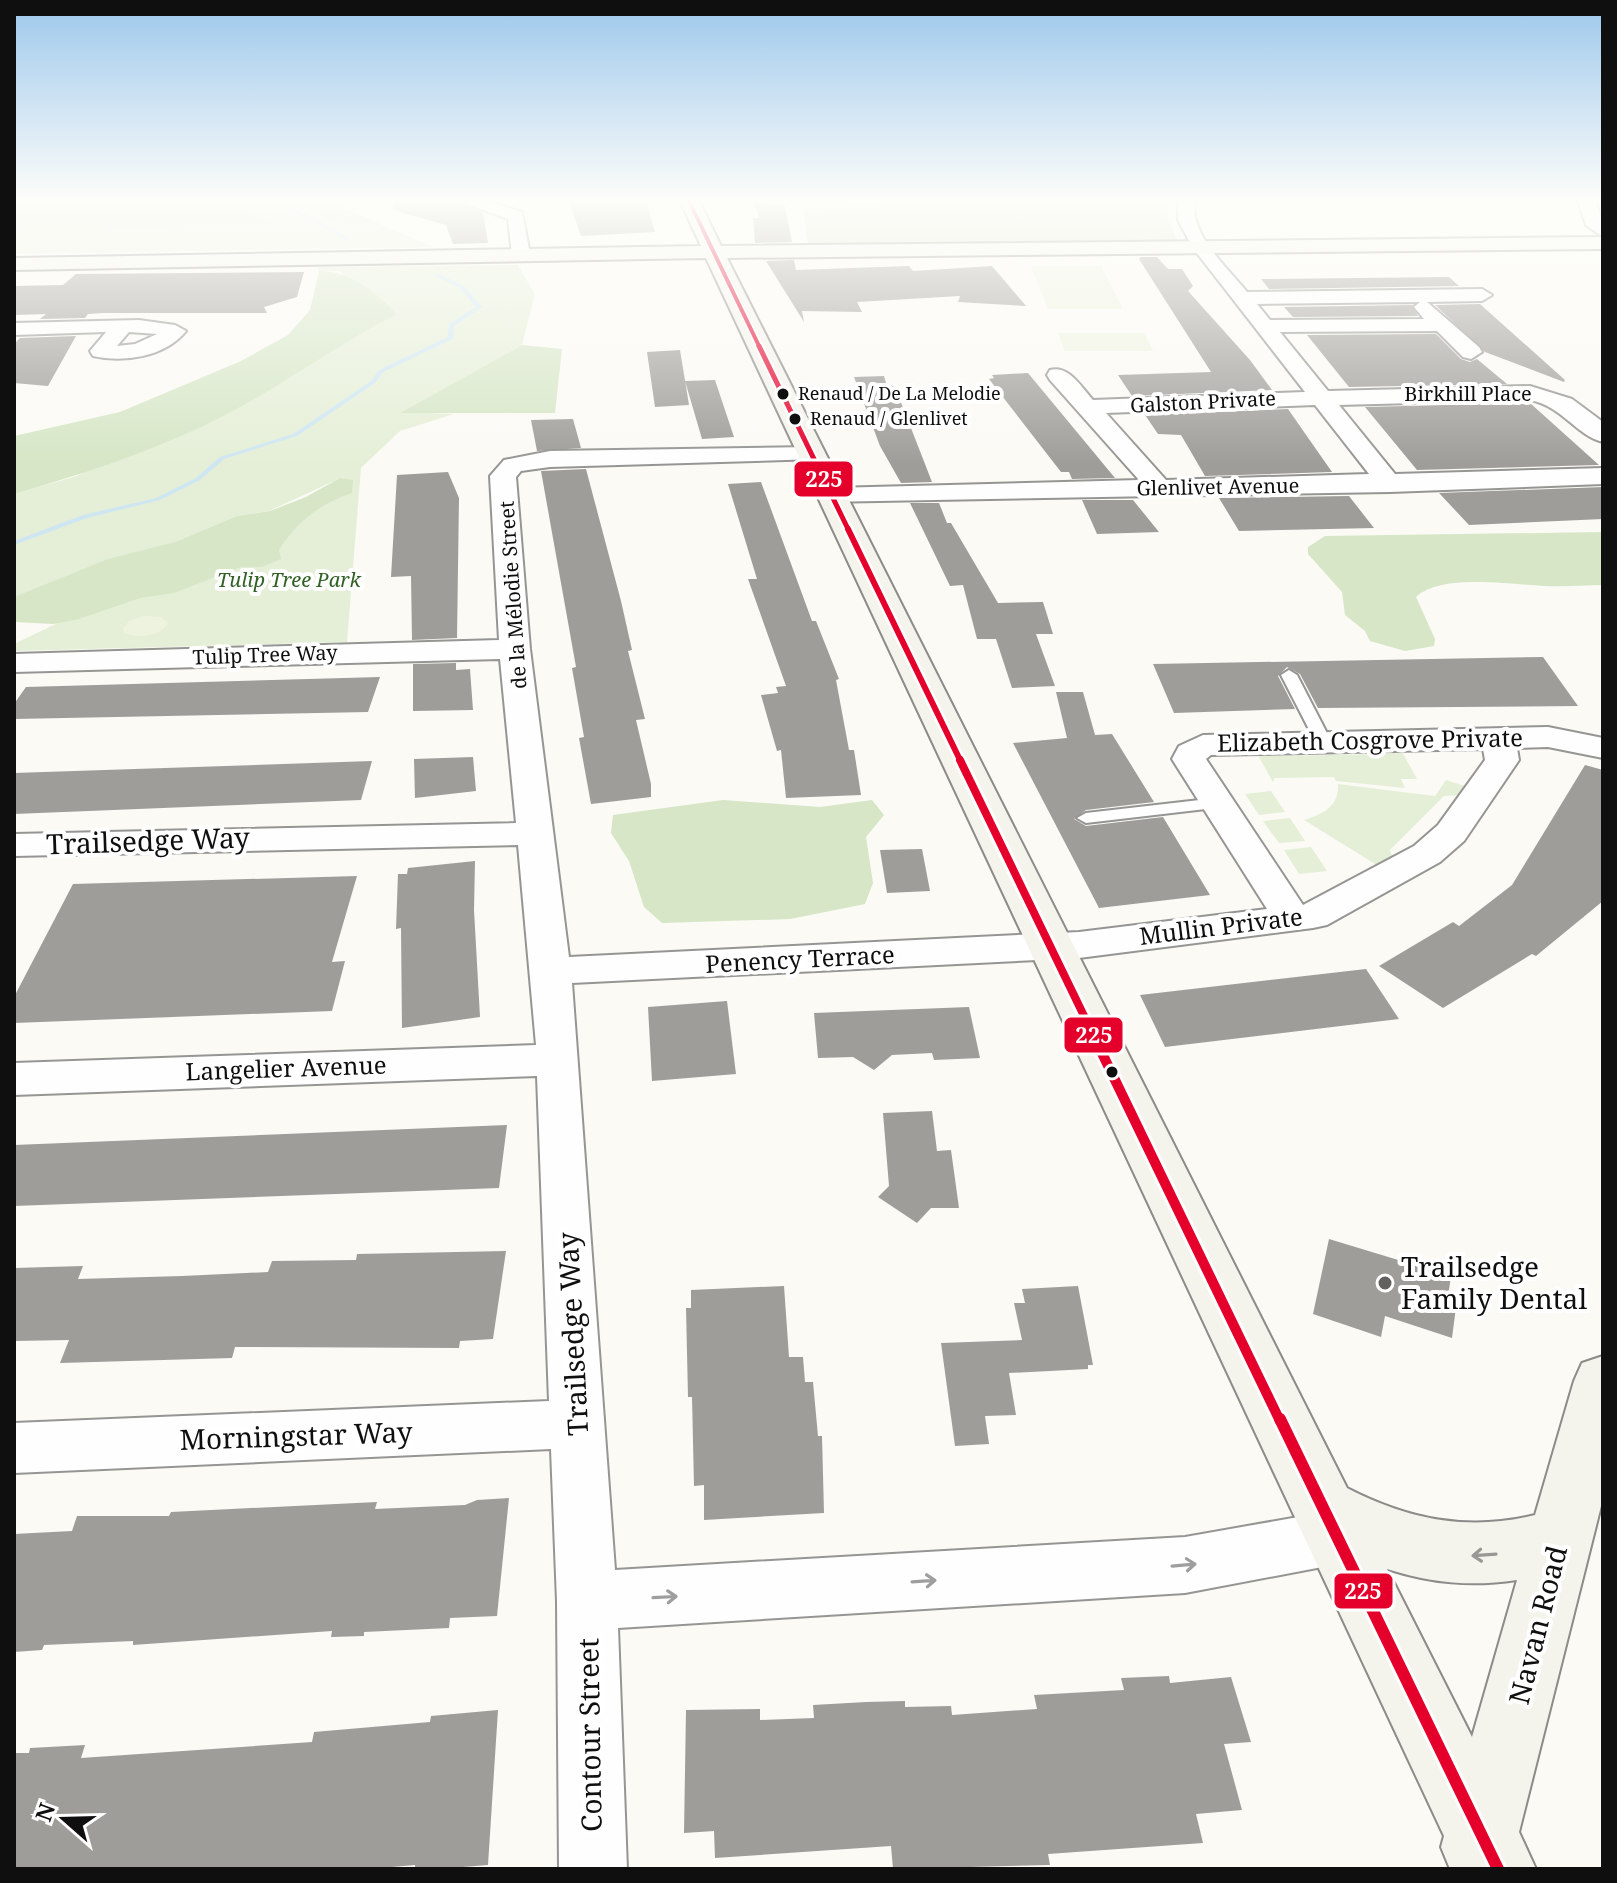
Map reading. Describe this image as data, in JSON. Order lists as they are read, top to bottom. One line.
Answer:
{"streets":{"street":["Birkhill Place","Galston Private","Glenlivet Avenue","de la Mélodie Street","Tulip Tree Way","Elizabeth Cosgrove Private","Trailsedge Way","Mullin Private","Penency Terrace","Langelier Avenue","Morningstar Way","Navan Road","Contour Street"]},"crossings":[["Birkhill Place","Galston Private"],["Galston Private","Glenlivet Avenue"],["de la Mélodie Street","Tulip Tree Way"],["de la Mélodie Street","Trailsedge Way"],["Elizabeth Cosgrove Private","Mullin Private"],["Trailsedge Way","Penency Terrace"],["Trailsedge Way","Langelier Avenue"],["Trailsedge Way","Morningstar Way"],["Trailsedge Way","Contour Street"],["Mullin Private","Penency Terrace"]],"parks":["Tulip Tree Park"],"places":["Renaud / De La Melodie","Renaud / Glenlivet","Trailsedge Family Dental"],"lines":["transit line 225"],"north":"left"}
